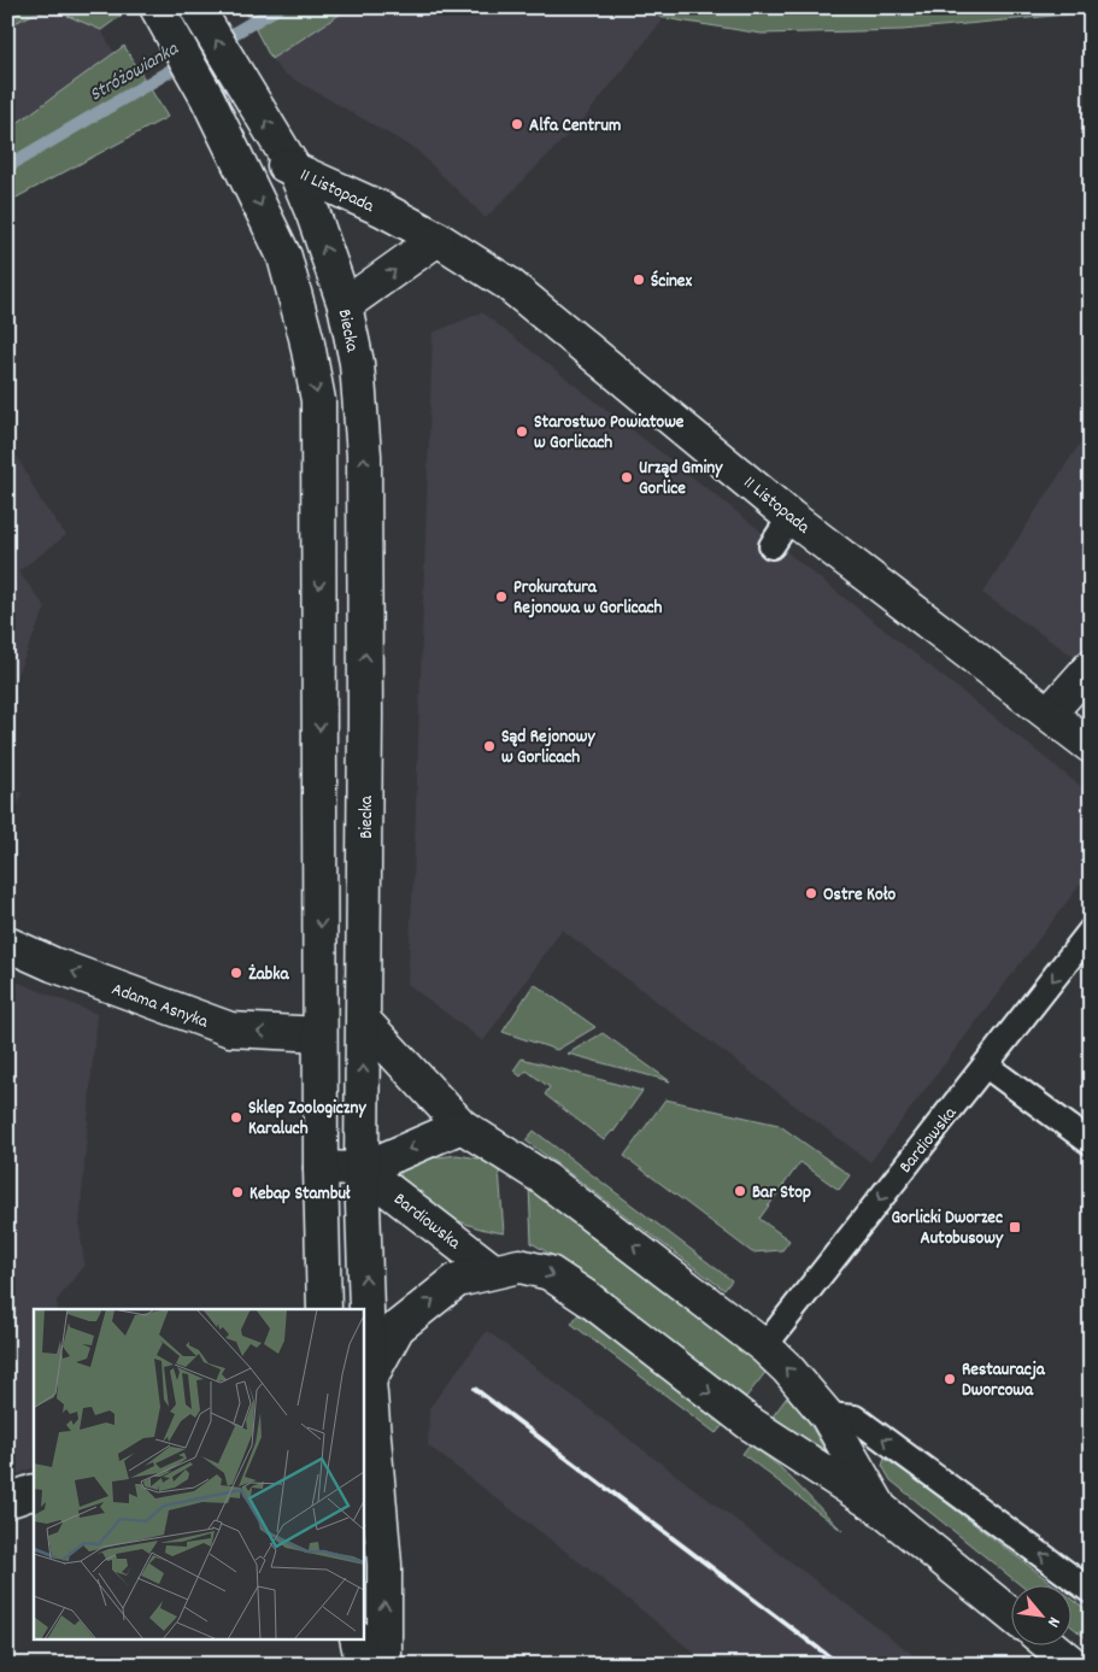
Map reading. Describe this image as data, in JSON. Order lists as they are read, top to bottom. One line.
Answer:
{"streets":{"street":["11 Listopada","Biecka","Adama Asnyka","Bardiowska"]},"crossings":[["11 Listopada","Biecka"],["Biecka","Bardiowska"]],"one_way":["Adama Asnyka","Bardiowska"],"water":["Stróżowianka"],"places":{"other":["Alfa Centrum","Ścinex","Starostwo Powiatowe w Gorlicach","Urząd Gminy Gorlice","Prokuratura Rejonowa w Gorlicach","Sąd Rejonowy w Gorlicach","Ostre Koło","Żabka","Sklep Zoologiczny Karaluch","Bar Stop","Kebap Stambuł","Restauracja Dworcowa"],"transit":["Gorlicki Dworzec Autobusowy"]},"north":"bottom right"}
